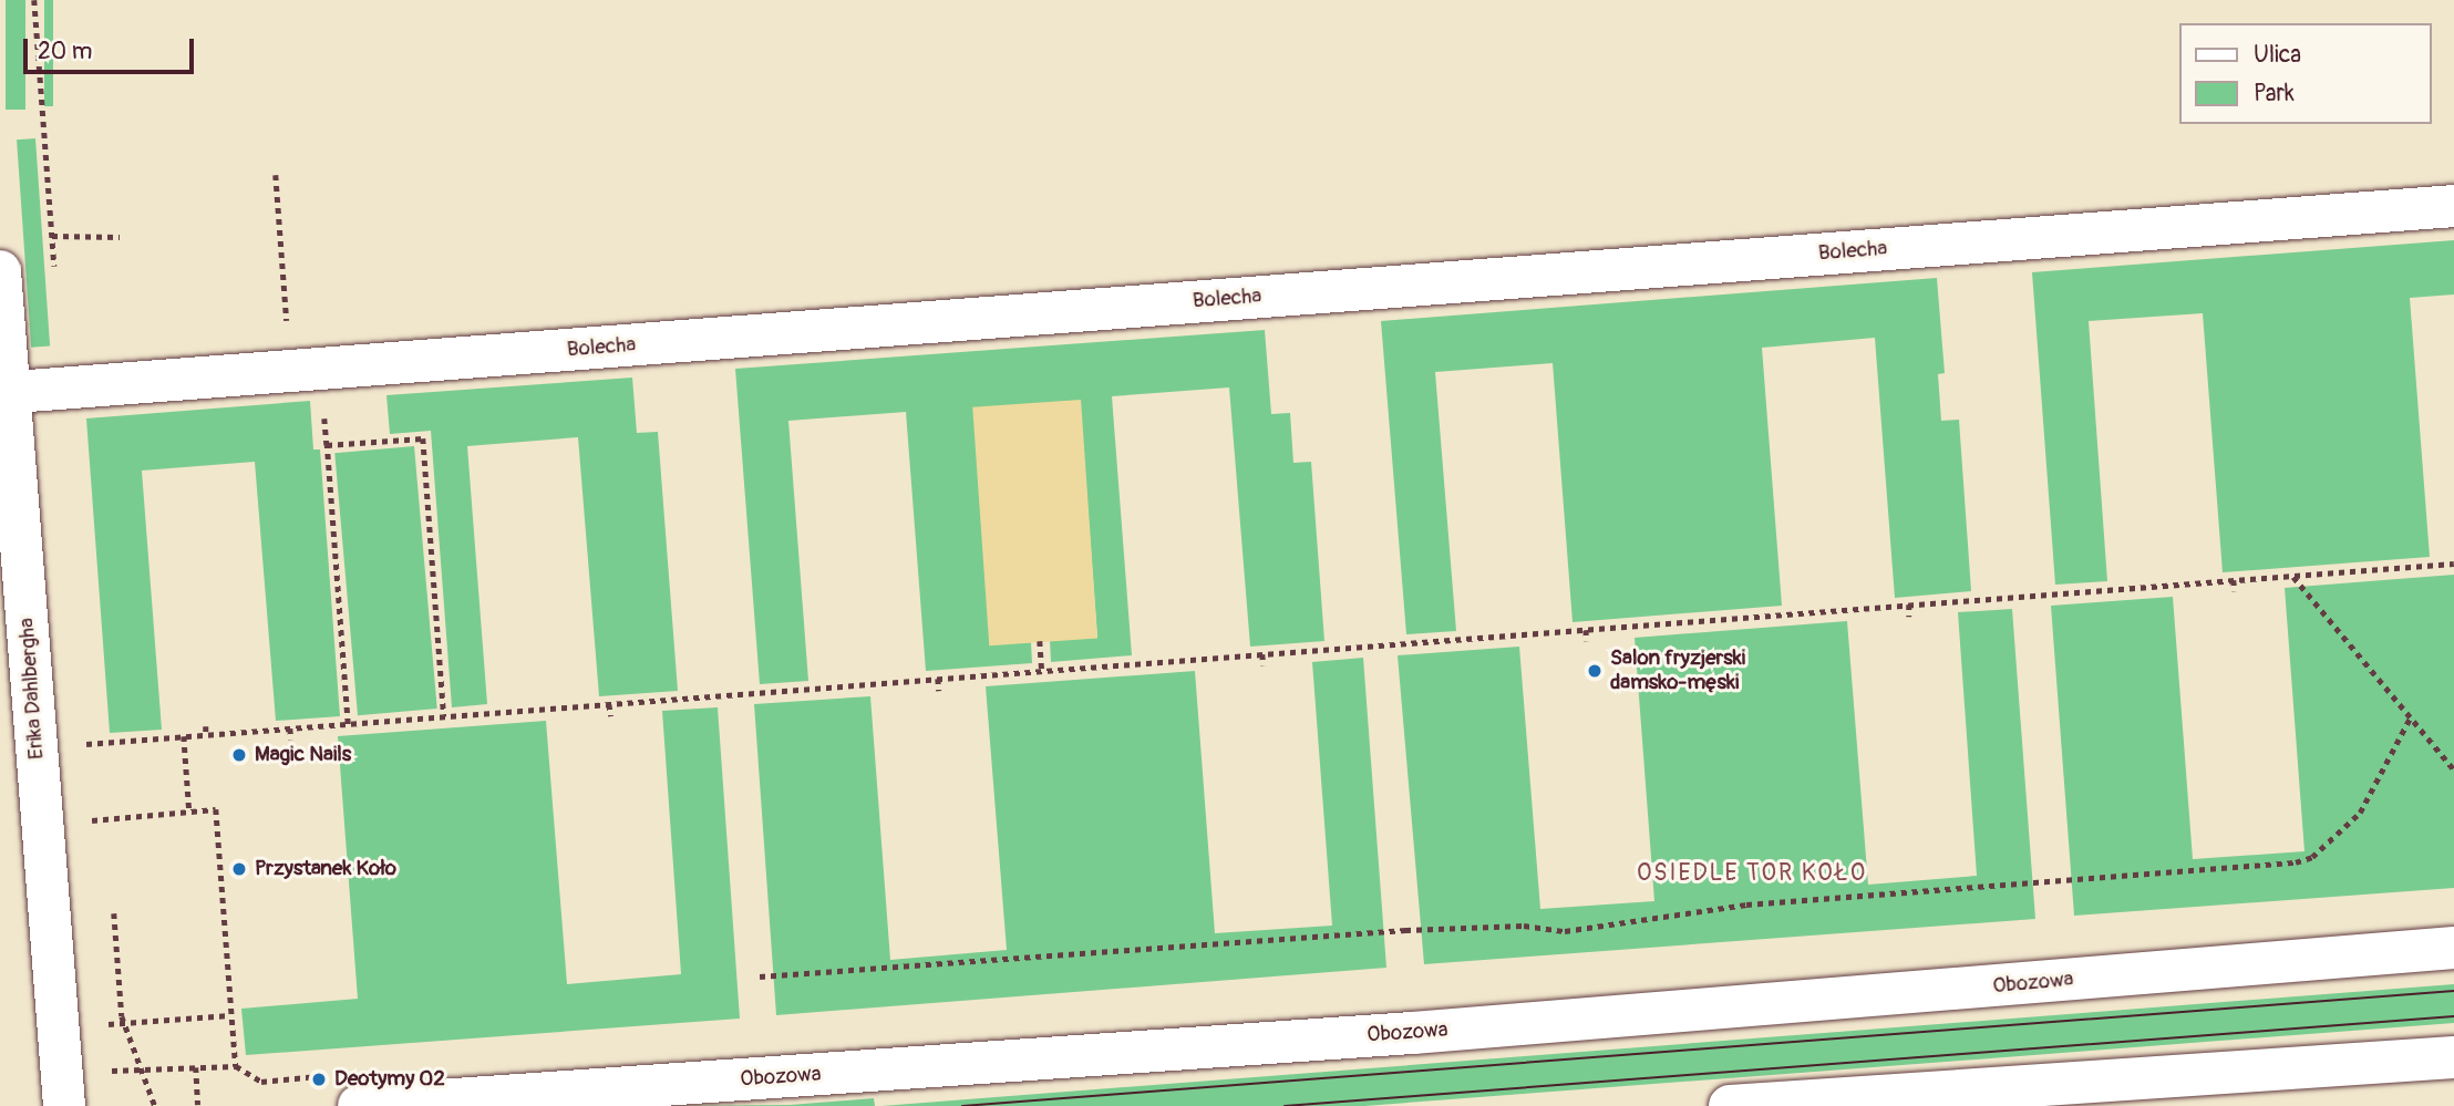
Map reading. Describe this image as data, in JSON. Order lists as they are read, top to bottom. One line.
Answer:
{"streets":{"street":["Bolecha","Erika Dahlbergha","Obozowa"]},"crossings":[["Bolecha","Erika Dahlbergha"]],"districts":["OSIEDLE TOR KOŁO"],"places":["Salon fryzjerski damsko-męski","Magic Nails","Przystanek Koło","Deotymy 02"],"legend":["Ulica","Park"],"scale_bar":"20 m"}
